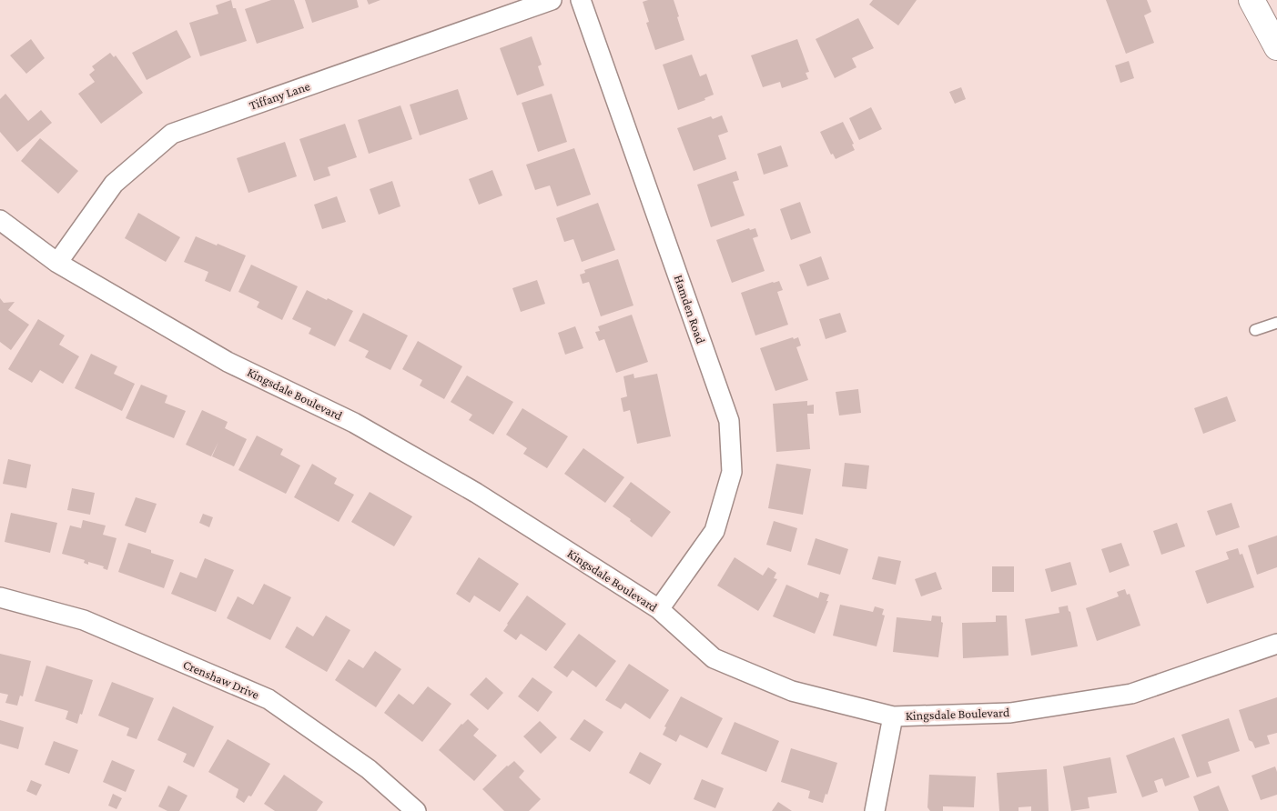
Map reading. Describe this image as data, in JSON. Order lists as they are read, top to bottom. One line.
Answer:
{"streets":{"street":["Tiffany Lane","Hamden Road","Kingsdale Boulevard","Crenshaw Drive"]},"crossings":[["Tiffany Lane","Kingsdale Boulevard"],["Hamden Road","Kingsdale Boulevard"]]}
